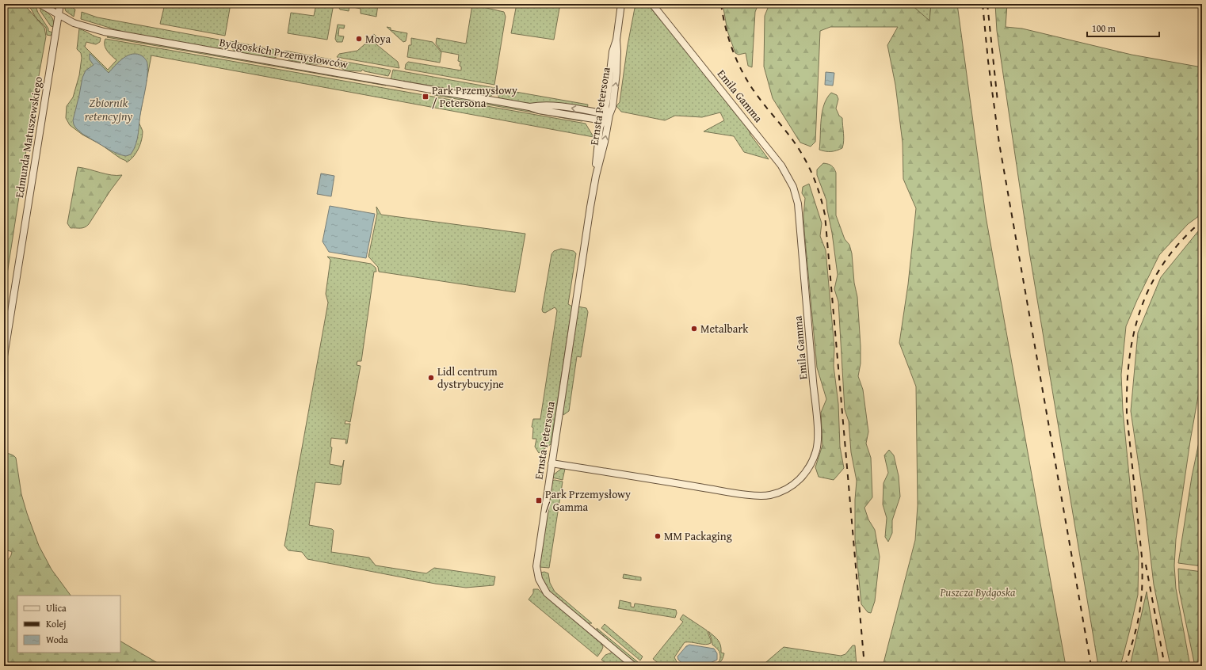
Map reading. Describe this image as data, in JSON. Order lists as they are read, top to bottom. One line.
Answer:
{"streets":{"street":["Bydgoskich Przemysłowców","Emila Gamma","Ernsta Petersona","Edmunda Matuszewskiego"]},"crossings":[["Bydgoskich Przemysłowców","Ernsta Petersona"],["Bydgoskich Przemysłowców","Edmunda Matuszewskiego"],["Emila Gamma","Ernsta Petersona"]],"water":["Zbiornik retencyjny"],"parks":["Puszcza Bydgoska"],"places":{"other":["Moya","Metalbark","Lidl centrum dystrybucyjne","MM Packaging"],"transit":["Park Przemysłowy / Petersona","Park Przemysłowy / Gamma"]},"legend":["Ulica","Kolej","Woda"],"scale_bar":"100 m"}
